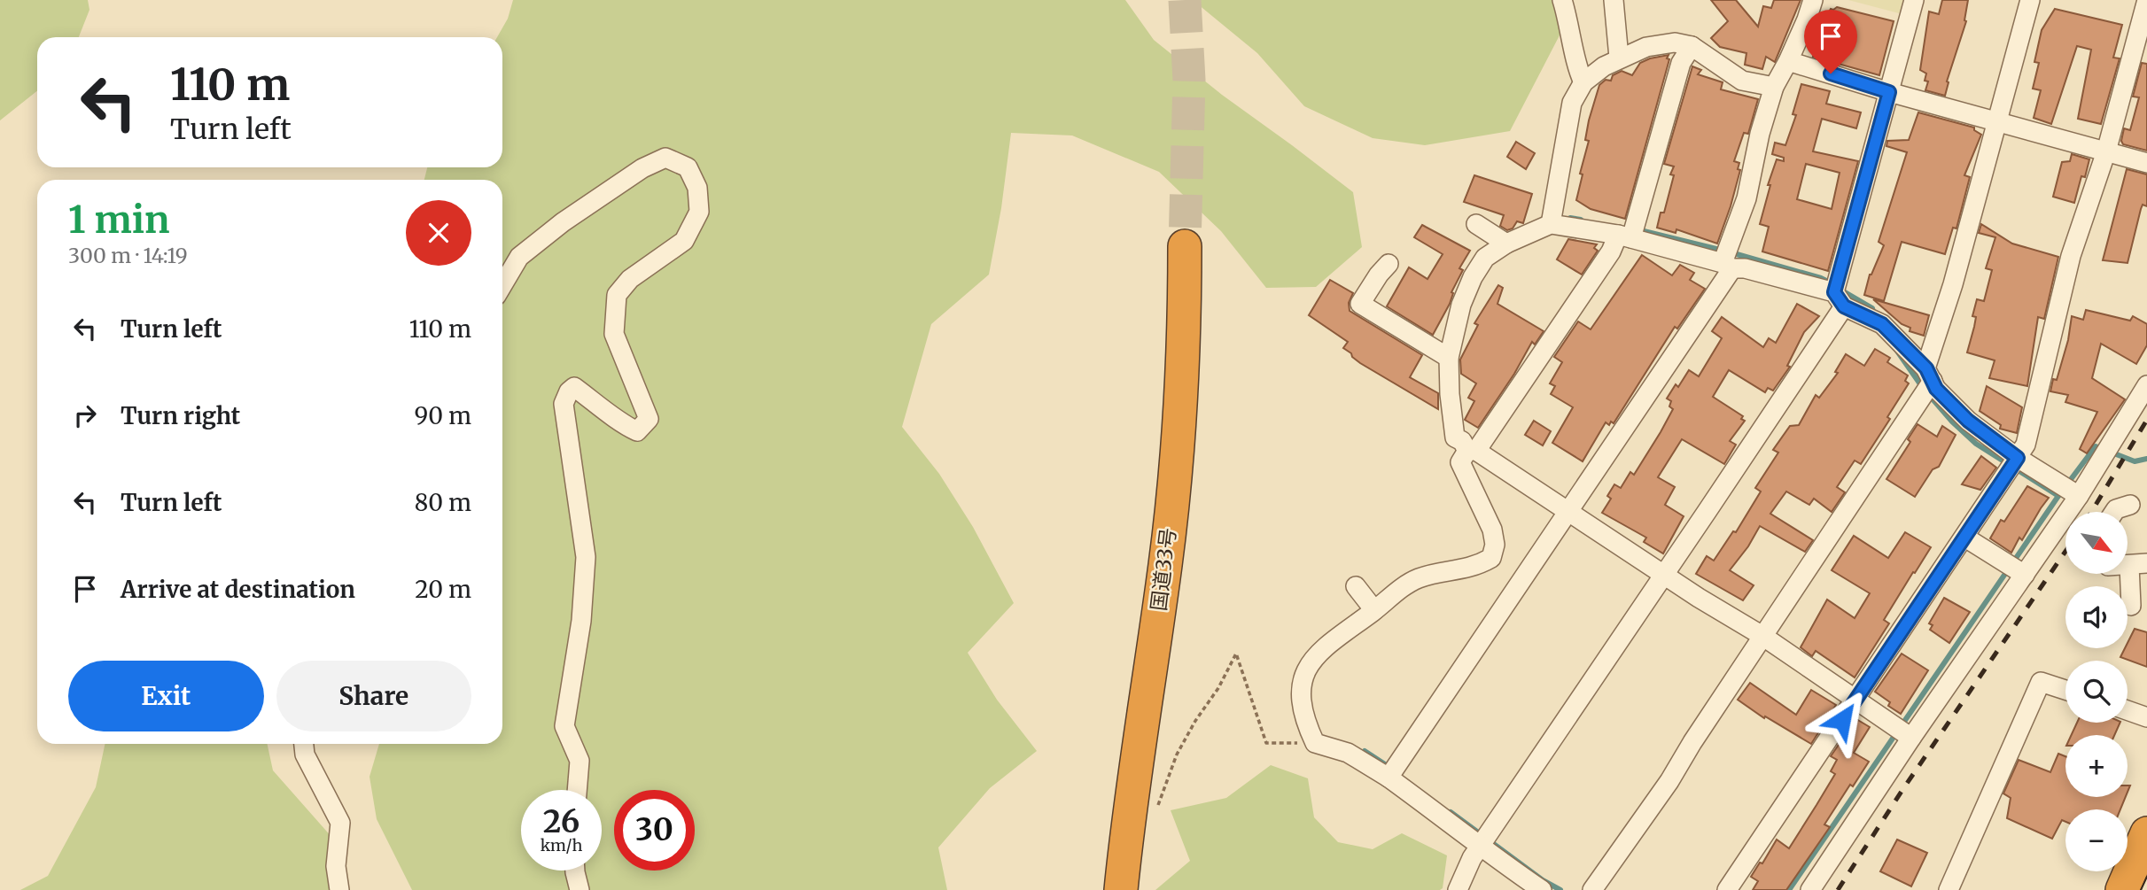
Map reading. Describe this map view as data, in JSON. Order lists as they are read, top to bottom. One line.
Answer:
{"streets":{"highway":["国道33号"]},"north":"bottom right","page":{"turn":["110 m","Turn left"],"heading":["1 min","300 m · 14:19"],"list":[{"name":"Turn left","value":"110 m"},{"name":"Turn right","value":"90 m"},{"name":"Turn left","value":"80 m"},{"name":"Arrive at destination","value":"20 m"}],"map_buttons":["+","−"],"buttons":["Exit","Share"],"speed":"26 km/h","limit":"30"}}
